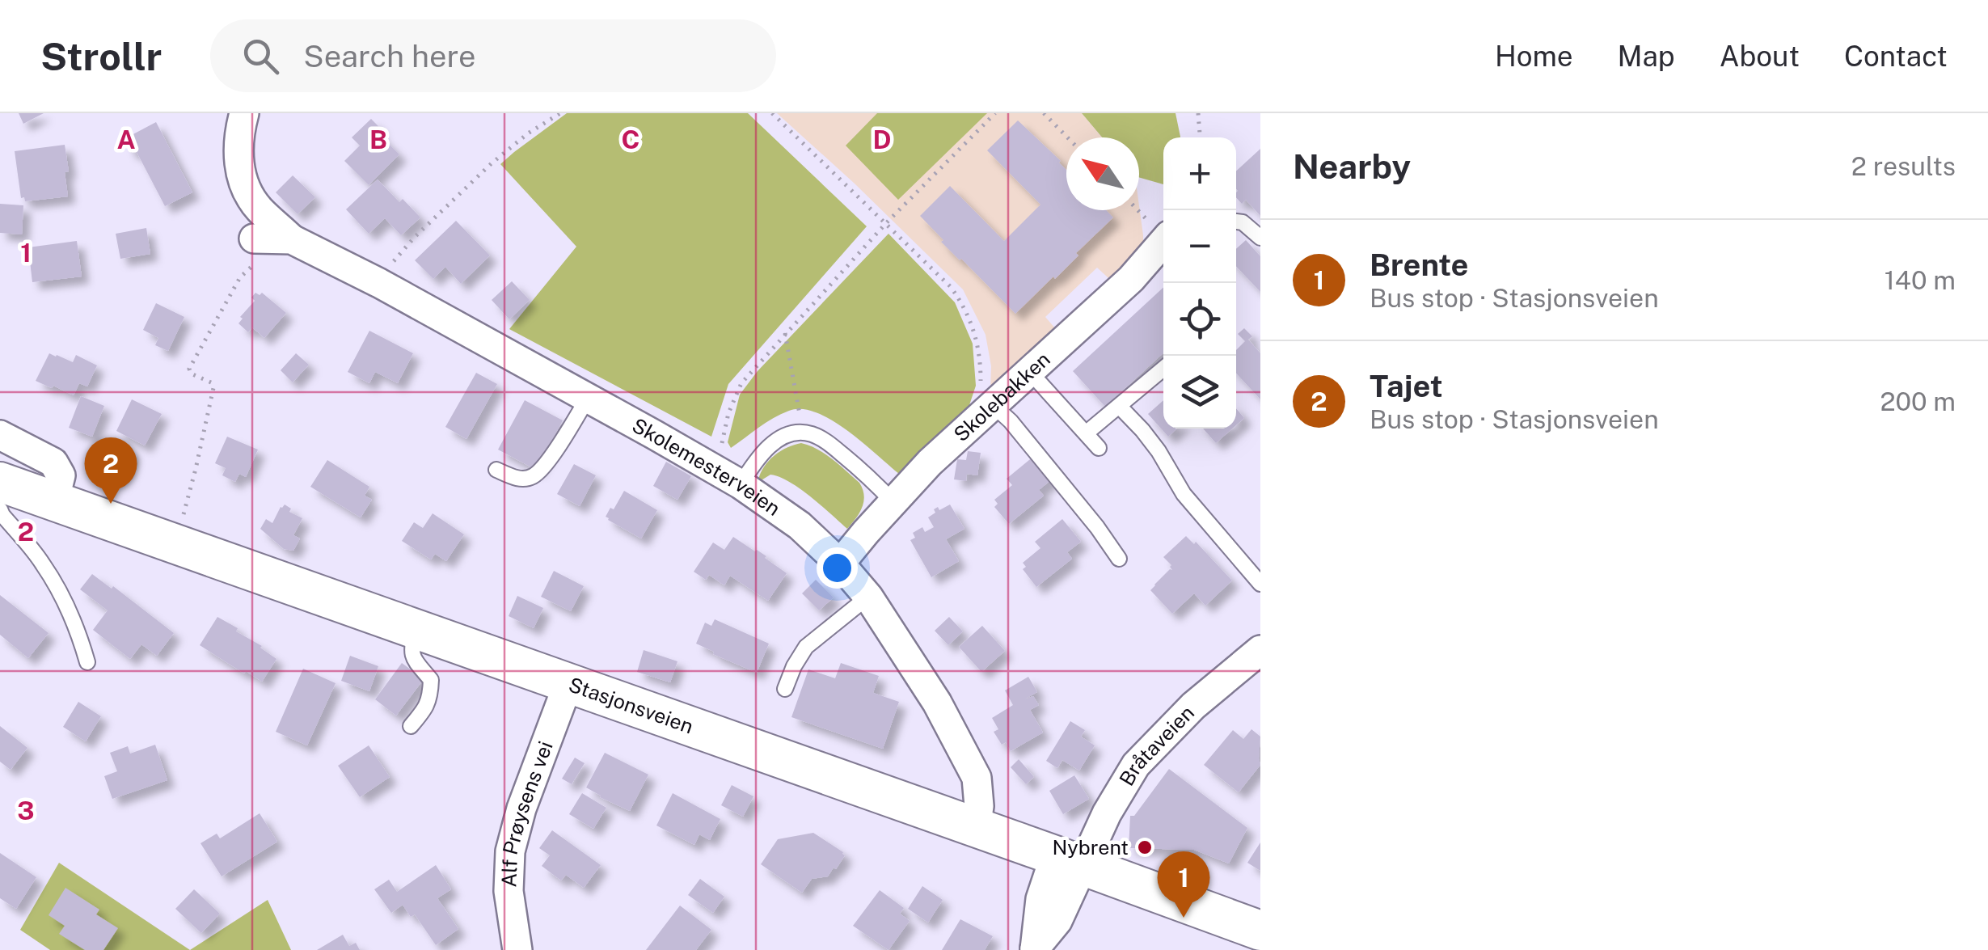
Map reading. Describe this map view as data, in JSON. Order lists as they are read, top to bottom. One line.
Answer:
{"streets":{"main road":["Stasjonsveien"],"street":["Skolebakken","Skolemesterveien","Bråtaveien","Alf Prøysens vei"]},"crossings":[["Skolebakken","Skolemesterveien"],["Skolemesterveien","Stasjonsveien"],["Stasjonsveien","Bråtaveien"],["Stasjonsveien","Alf Prøysens vei"]],"places":["Nybrent"],"north":"top left","page":{"header":"Strollr","search":"Search here","nav":["Home","Map","About","Contact"],"heading":["Nearby","2 results"],"map_buttons":["+","−"],"list":[{"mark":"1","name":"Brente","note":"Bus stop · Stasjonsveien","value":"140 m"},{"mark":"2","name":"Tajet","note":"Bus stop · Stasjonsveien","value":"200 m"}],"pins":["2","1"]},"grid":{"columns":["A","B","C","D"],"rows":["1","2","3"]}}
